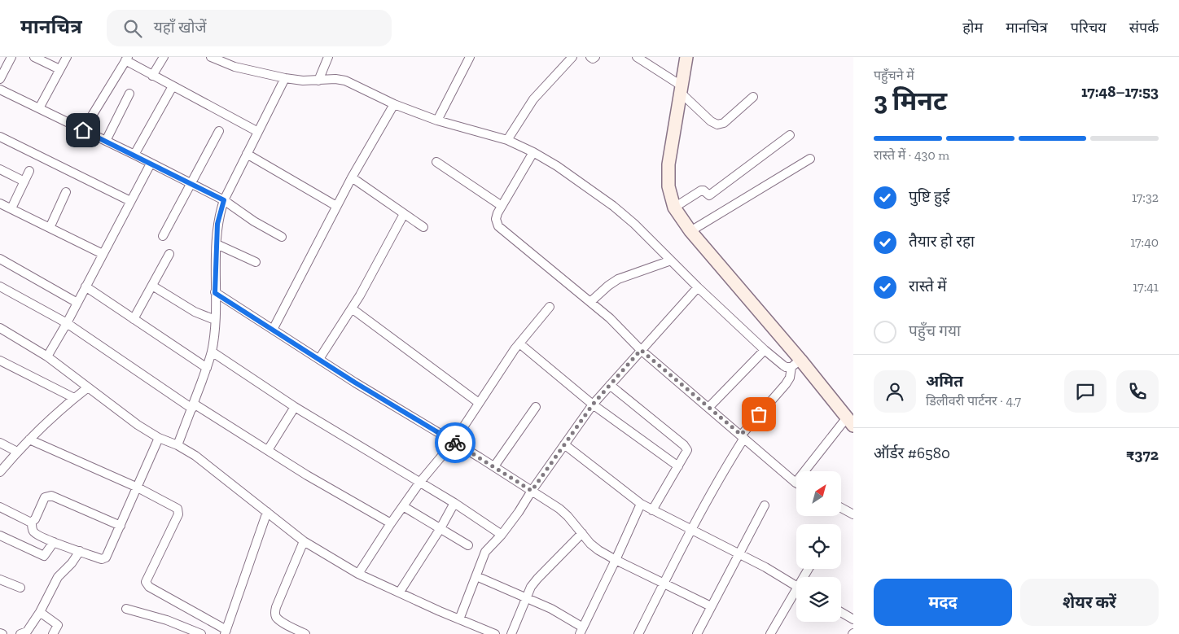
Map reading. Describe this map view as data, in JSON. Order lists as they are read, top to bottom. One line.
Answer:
{"north":"top right","page":{"header":"मानचित्र","search":"यहाँ खोजें","nav":["होम","मानचित्र","परिचय","संपर्क"],"heading":["3 मिनट","पहुँचने में","17:48–17:53"],"panel":["अमित","डिलीवरी पार्टनर · 4.7","ऑर्डर #6580","₹372"],"bar":"रास्ते में · 430 m","list":[["पुष्टि हुई","17:32"],["तैयार हो रहा","17:40"],["रास्ते में","17:41"],"पहुँच गया"],"buttons":["मदद","शेयर करें"]}}
